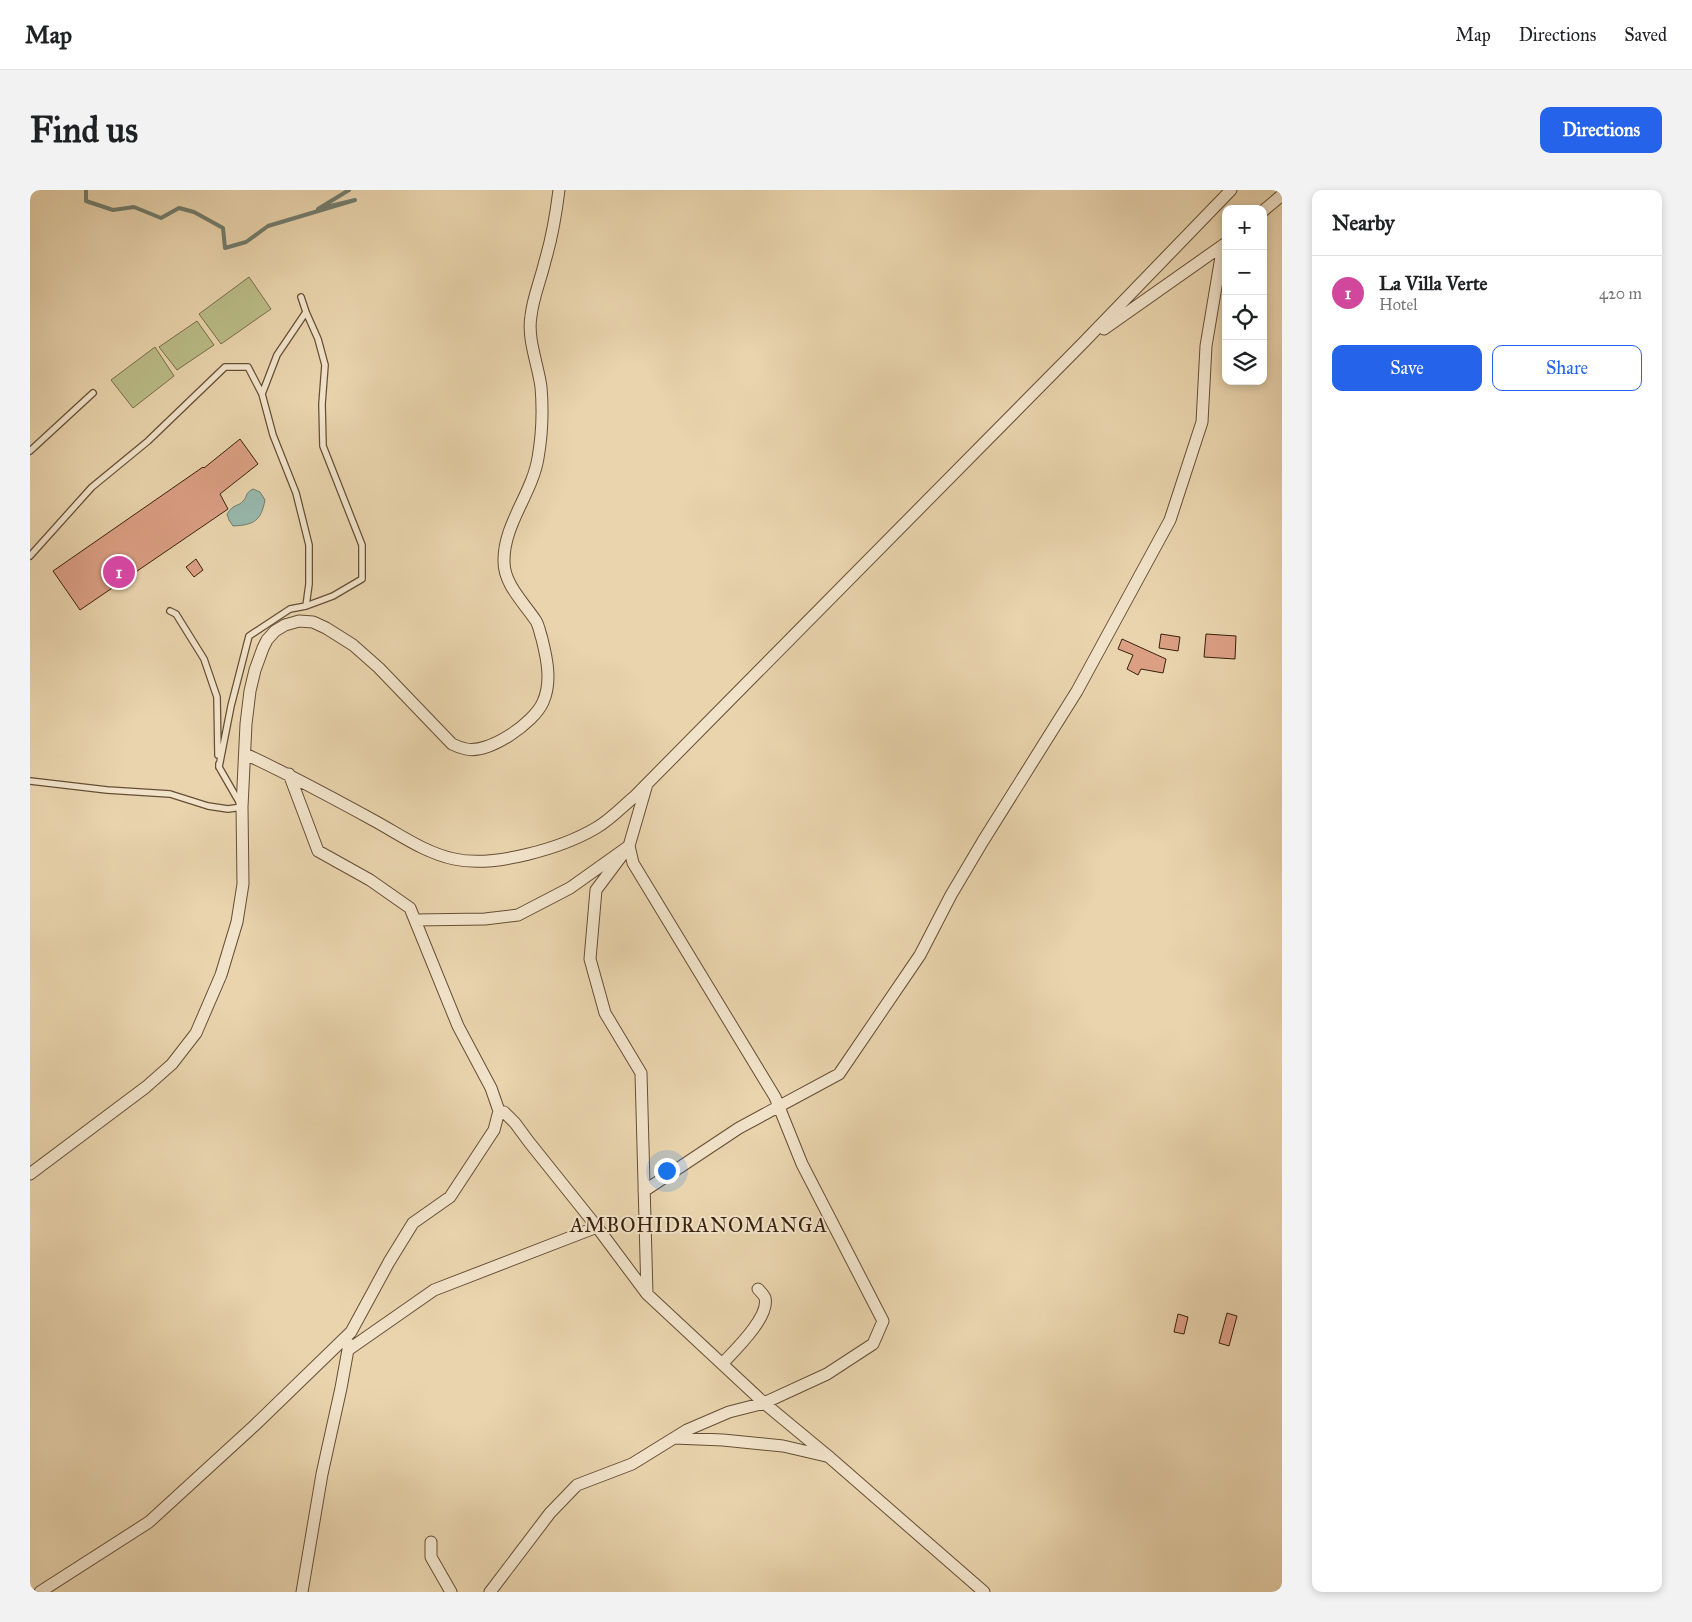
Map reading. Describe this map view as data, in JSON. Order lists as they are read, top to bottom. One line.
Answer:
{"districts":["AMBOHIDRANOMANGA"],"page":{"header":"Map","nav":["Map","Directions","Saved"],"buttons":["Directions",["Save","Share"]],"title":"Find us","heading":"Nearby","map_buttons":["+","−"],"list":[{"mark":"1","name":"La Villa Verte","note":"Hotel","value":"420 m"}],"pins":"1"}}
